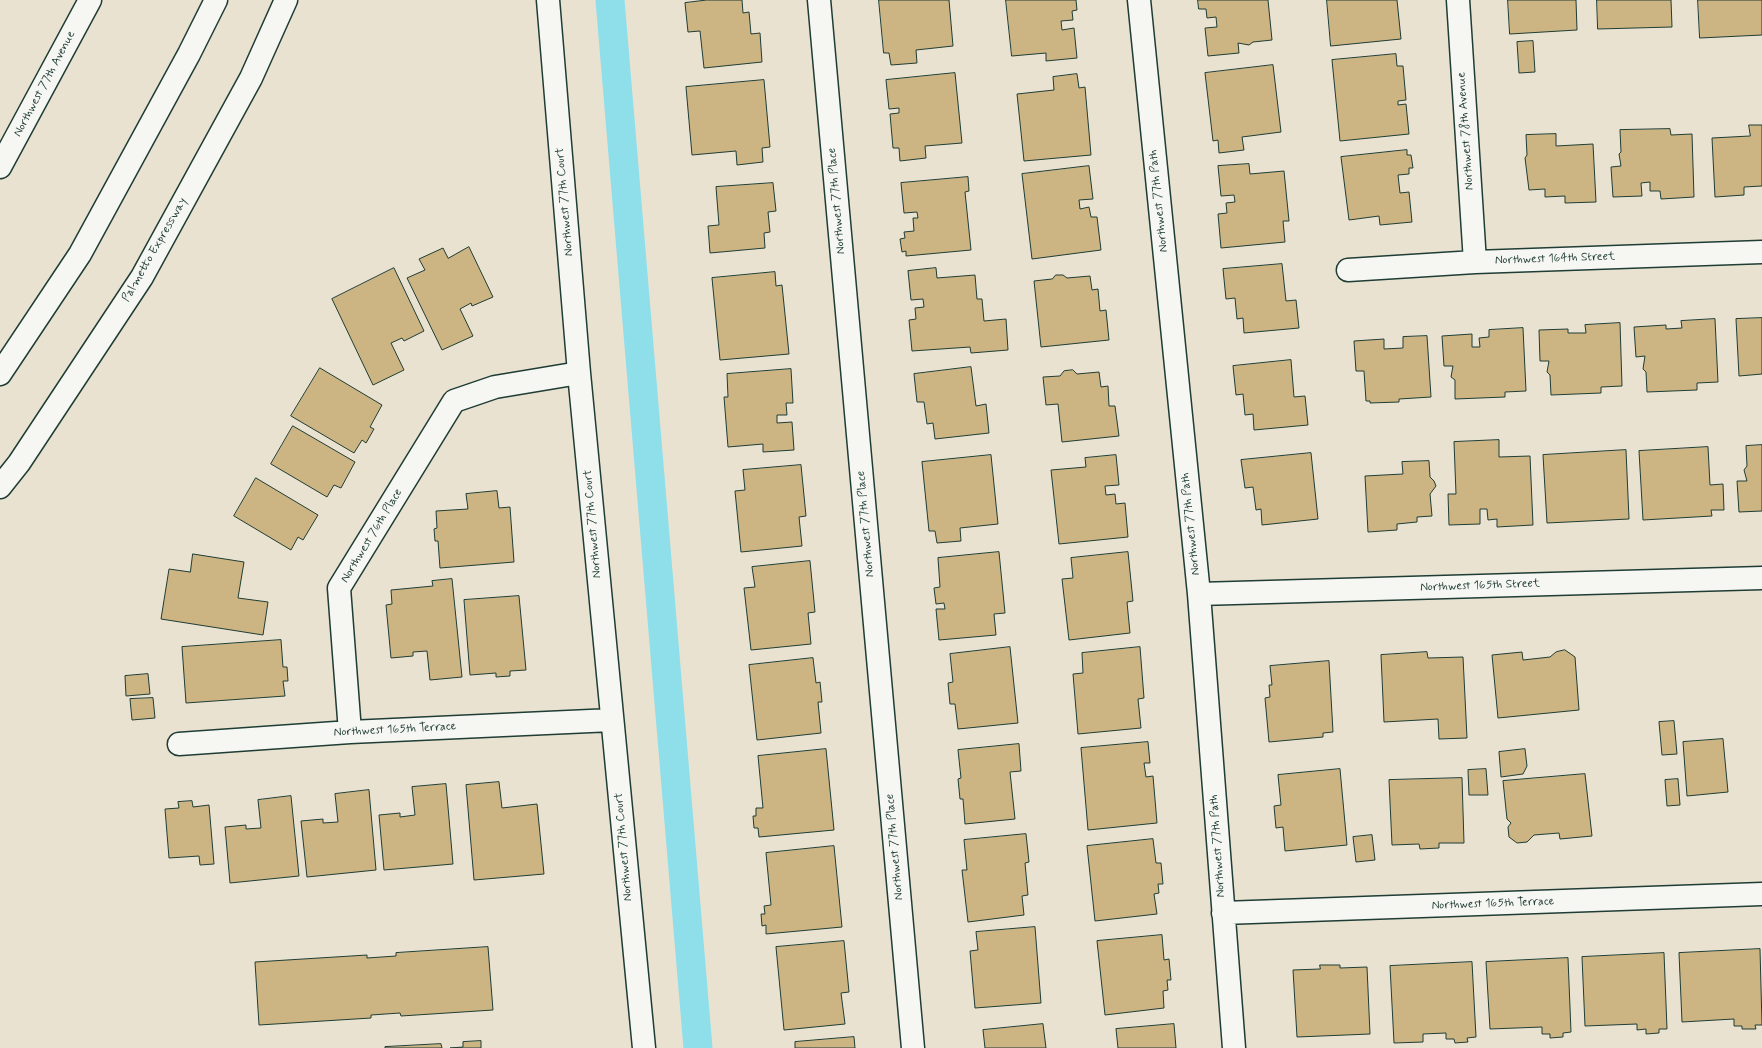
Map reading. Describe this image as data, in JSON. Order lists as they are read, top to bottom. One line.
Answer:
{"streets":{"main road":["Northwest 77th Avenue","Northwest 78th Avenue","Northwest 77th Place","Northwest 77th Path","Northwest 77th Court","Palmetto Expressway","Northwest 164th Street","Northwest 76th Place","Northwest 165th Street","Northwest 165th Terrace"]},"crossings":[["Northwest 78th Avenue","Northwest 164th Street"],["Northwest 77th Path","Northwest 165th Street"],["Northwest 77th Path","Northwest 165th Terrace"],["Northwest 77th Court","Northwest 76th Place"],["Northwest 77th Court","Northwest 165th Terrace"],["Northwest 76th Place","Northwest 165th Terrace"]]}
